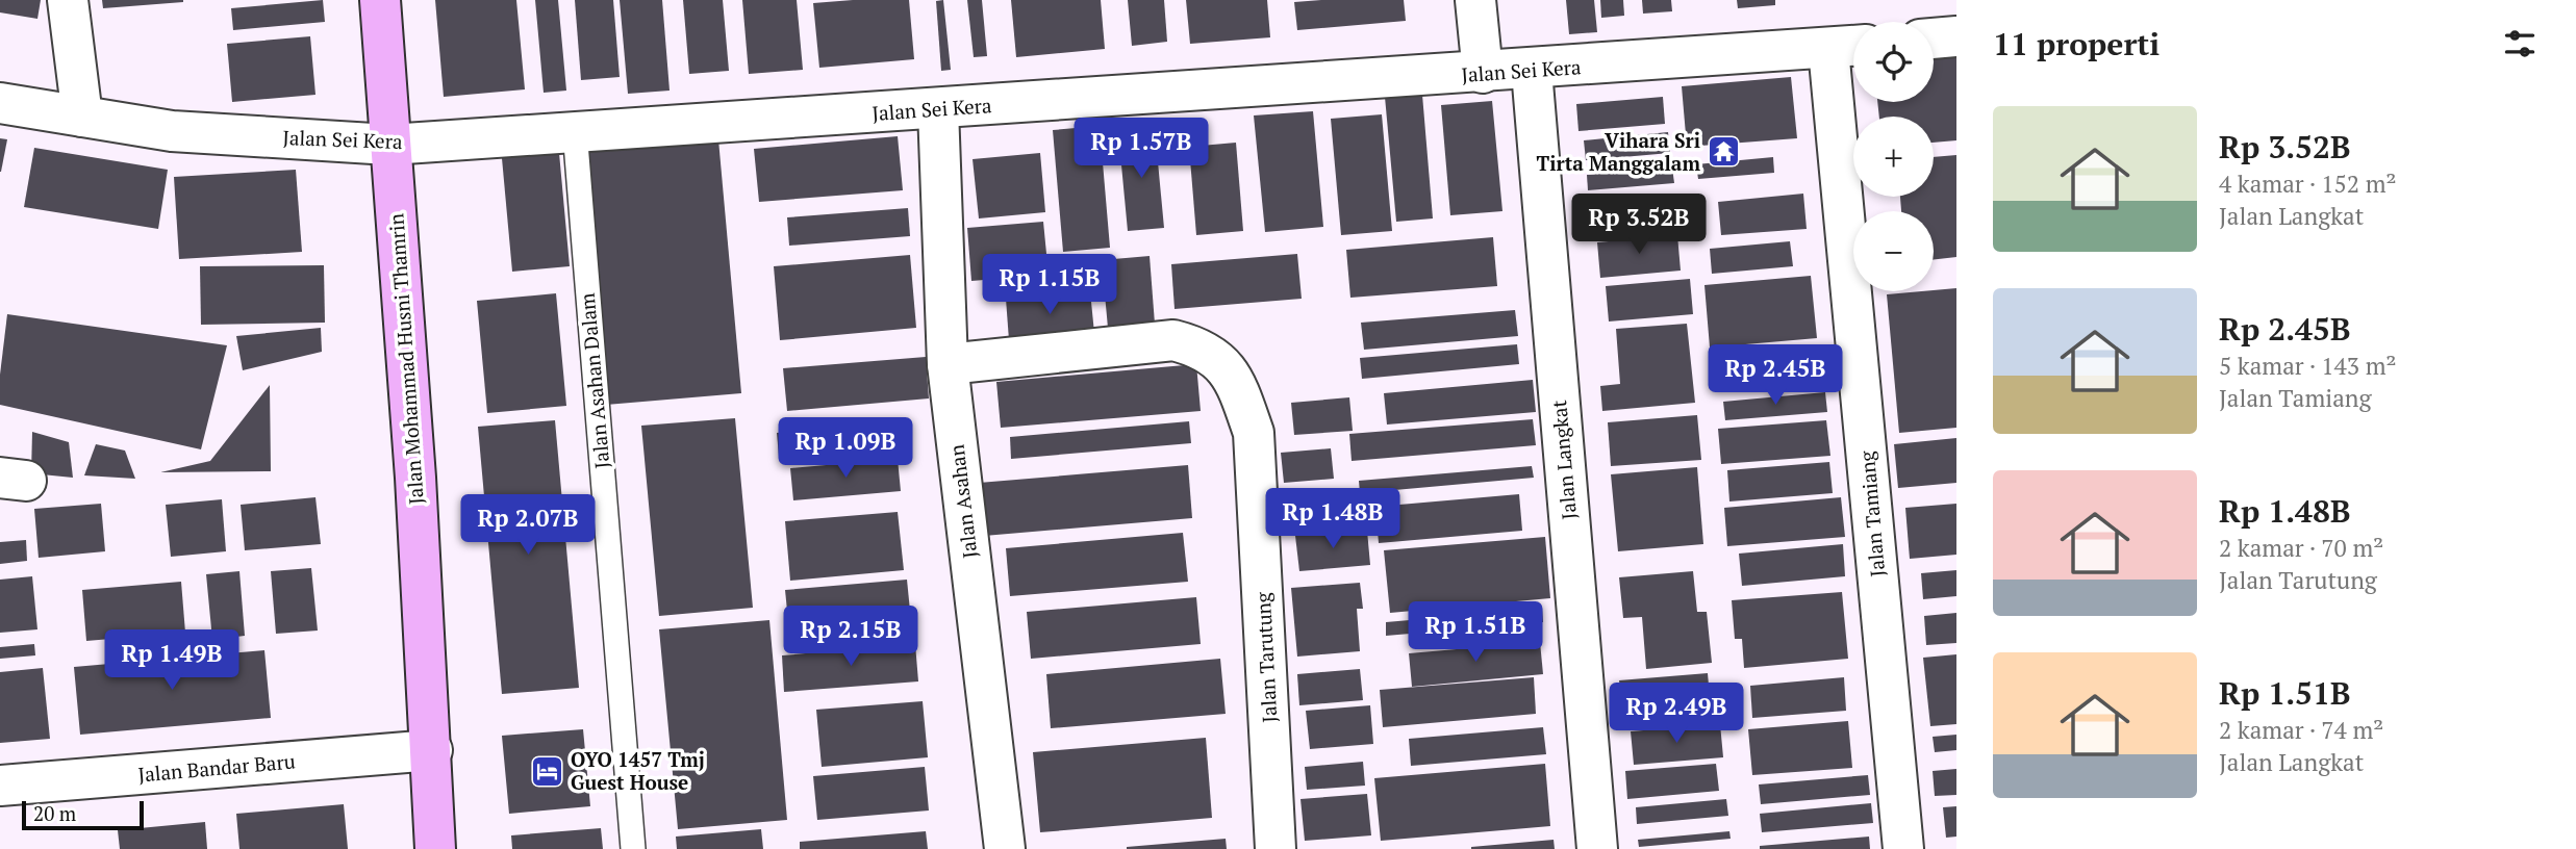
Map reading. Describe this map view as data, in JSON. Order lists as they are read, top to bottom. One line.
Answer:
{"streets":{"main road":["Jalan Mohammad Husni Thamrin"],"street":["Jalan Sei Kera","Jalan Langkat","Jalan Asahan","Jalan Tamiang","Jalan Tarutung","Jalan Bandar Baru"],"lane":["Jalan Asahan Dalam"]},"crossings":[["Jalan Sei Kera","Jalan Mohammad Husni Thamrin"],["Jalan Sei Kera","Jalan Asahan Dalam"],["Jalan Sei Kera","Jalan Langkat"],["Jalan Sei Kera","Jalan Asahan"],["Jalan Sei Kera","Jalan Tamiang"],["Jalan Mohammad Husni Thamrin","Jalan Bandar Baru"],["Jalan Asahan","Jalan Tarutung"]],"places":{"temple":["Vihara Sri Tirta Manggalam"],"hotel":["OYO 1457 Tmj Guest House"]},"scale_bar":"20 m","page":{"heading":"11 properti","map_buttons":["+","−"],"list":[{"name":"Rp 3.52B","note":"4 kamar · 152 m² · Jalan Langkat"},{"name":"Rp 2.45B","note":"5 kamar · 143 m² · Jalan Tamiang"},{"name":"Rp 1.48B","note":"2 kamar · 70 m² · Jalan Tarutung"},{"name":"Rp 1.51B","note":"2 kamar · 74 m² · Jalan Langkat"}],"price":["Rp 1.57B","Rp 3.52B","Rp 1.15B","Rp 2.45B","Rp 1.09B","Rp 1.48B","Rp 2.07B","Rp 1.51B","Rp 2.15B","Rp 1.49B","Rp 2.49B"],"scale":"20 m"}}
